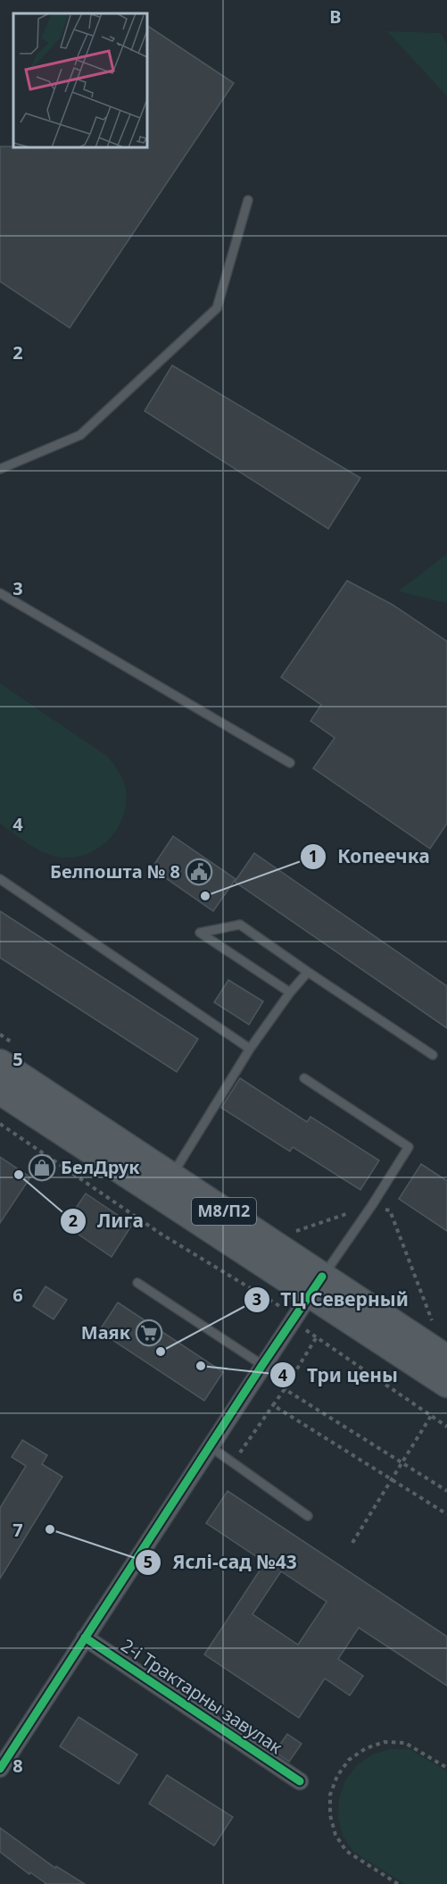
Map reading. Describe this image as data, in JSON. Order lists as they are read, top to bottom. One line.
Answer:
{"streets":{"main road":["М8/П2"],"street":["2-і Трактарны завулак"]},"places":{"public building":["Белпошта № 8"],"other":["Копеечка","Лига","ТЦ Северный","Три цены","Яслі-сад №43"],"shop":["БелДрук"],"supermarket":["Маяк"]},"grid":{"columns":["B"],"rows":["2","3","4","5","6","7","8"]}}
